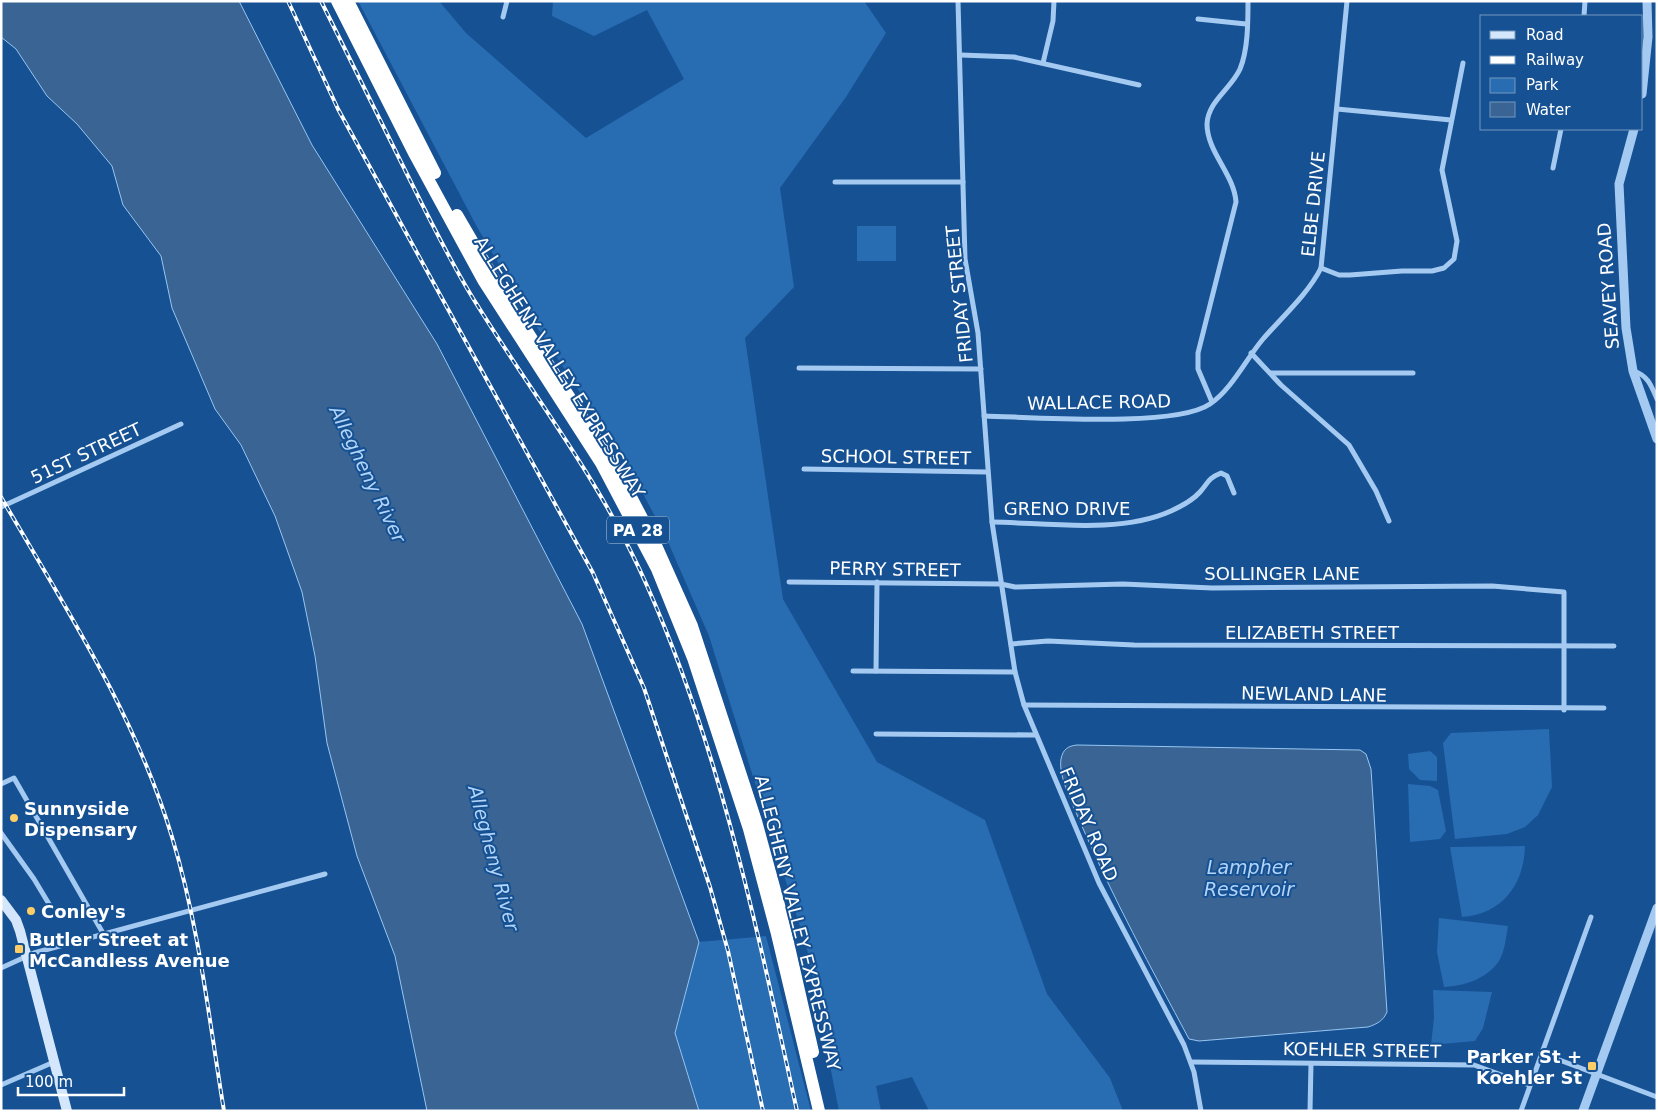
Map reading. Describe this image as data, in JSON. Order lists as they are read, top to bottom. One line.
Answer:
{"streets":{"highway":["ALLEGHENY VALLEY EXPRESSWAY","PA 28"],"street":["ELBE DRIVE","SEAVEY ROAD","FRIDAY STREET","WALLACE ROAD","51ST STREET","SCHOOL STREET","GRENO DRIVE","PERRY STREET","SOLLINGER LANE","ELIZABETH STREET","NEWLAND LANE","FRIDAY ROAD","KOEHLER STREET"]},"crossings":[["ELBE DRIVE","WALLACE ROAD"],["FRIDAY STREET","WALLACE ROAD"],["FRIDAY STREET","SCHOOL STREET"],["FRIDAY STREET","GRENO DRIVE"],["FRIDAY STREET","PERRY STREET"],["FRIDAY STREET","SOLLINGER LANE"],["FRIDAY STREET","FRIDAY ROAD"],["PERRY STREET","SOLLINGER LANE"],["PERRY STREET","FRIDAY ROAD"],["SOLLINGER LANE","ELIZABETH STREET"],["SOLLINGER LANE","FRIDAY ROAD"],["ELIZABETH STREET","FRIDAY ROAD"],["NEWLAND LANE","FRIDAY ROAD"],["FRIDAY ROAD","KOEHLER STREET"]],"water":["Allegheny River","Lampher Reservoir"],"places":{"other":["Sunnyside Dispensary","Conley's"],"transit":["Butler Street at McCandless Avenue","Parker St + Koehler St"]},"legend":["Road","Railway","Park","Water"],"scale_bar":"100 m"}
